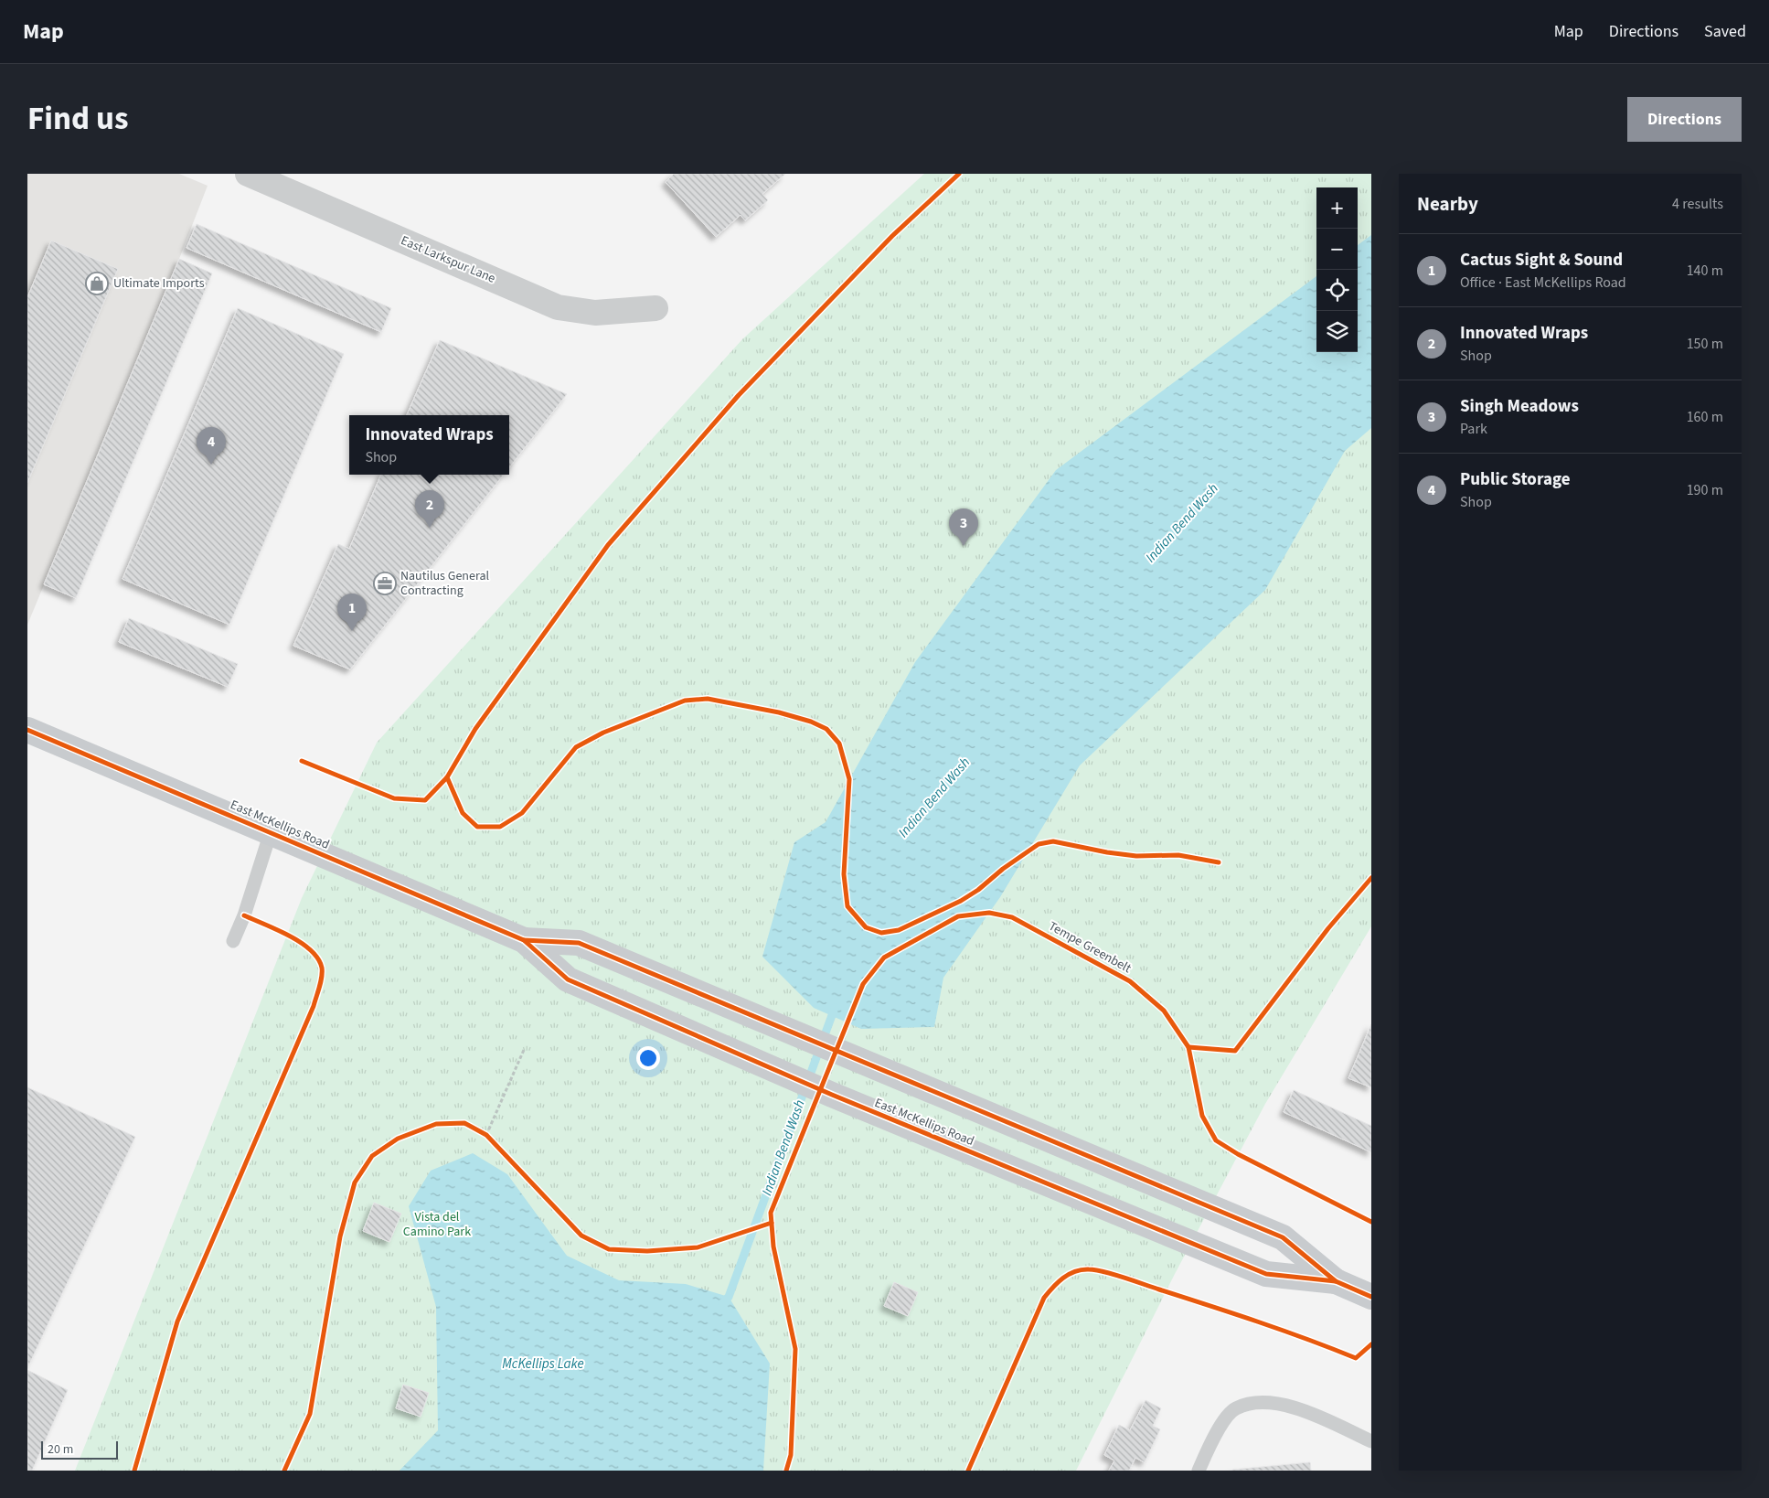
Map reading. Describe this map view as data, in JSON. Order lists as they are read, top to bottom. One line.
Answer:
{"streets":{"main road":["East McKellips Road"],"street":["East Larkspur Lane"],"cycle path":["Tempe Greenbelt"]},"water":["Indian Bend Wash","McKellips Lake"],"parks":["Vista del Camino Park"],"places":{"shop":["Ultimate Imports"],"office":["Nautilus General Contracting"]},"scale_bar":"20 m","page":{"header":"Map","nav":["Map","Directions","Saved"],"title":"Find us","buttons":"Directions","heading":["Nearby","4 results"],"map_buttons":["+","−"],"list":[{"mark":"1","name":"Cactus Sight & Sound","note":"Office · East McKellips Road","value":"140 m"},{"mark":"2","name":"Innovated Wraps","note":"Shop","value":"150 m"},{"mark":"3","name":"Singh Meadows","note":"Park","value":"160 m"},{"mark":"4","name":"Public Storage","note":"Shop","value":"190 m"}],"popup":["Innovated Wraps","Shop"],"pins":["4","2","3","1"],"scale":"20 m"}}
